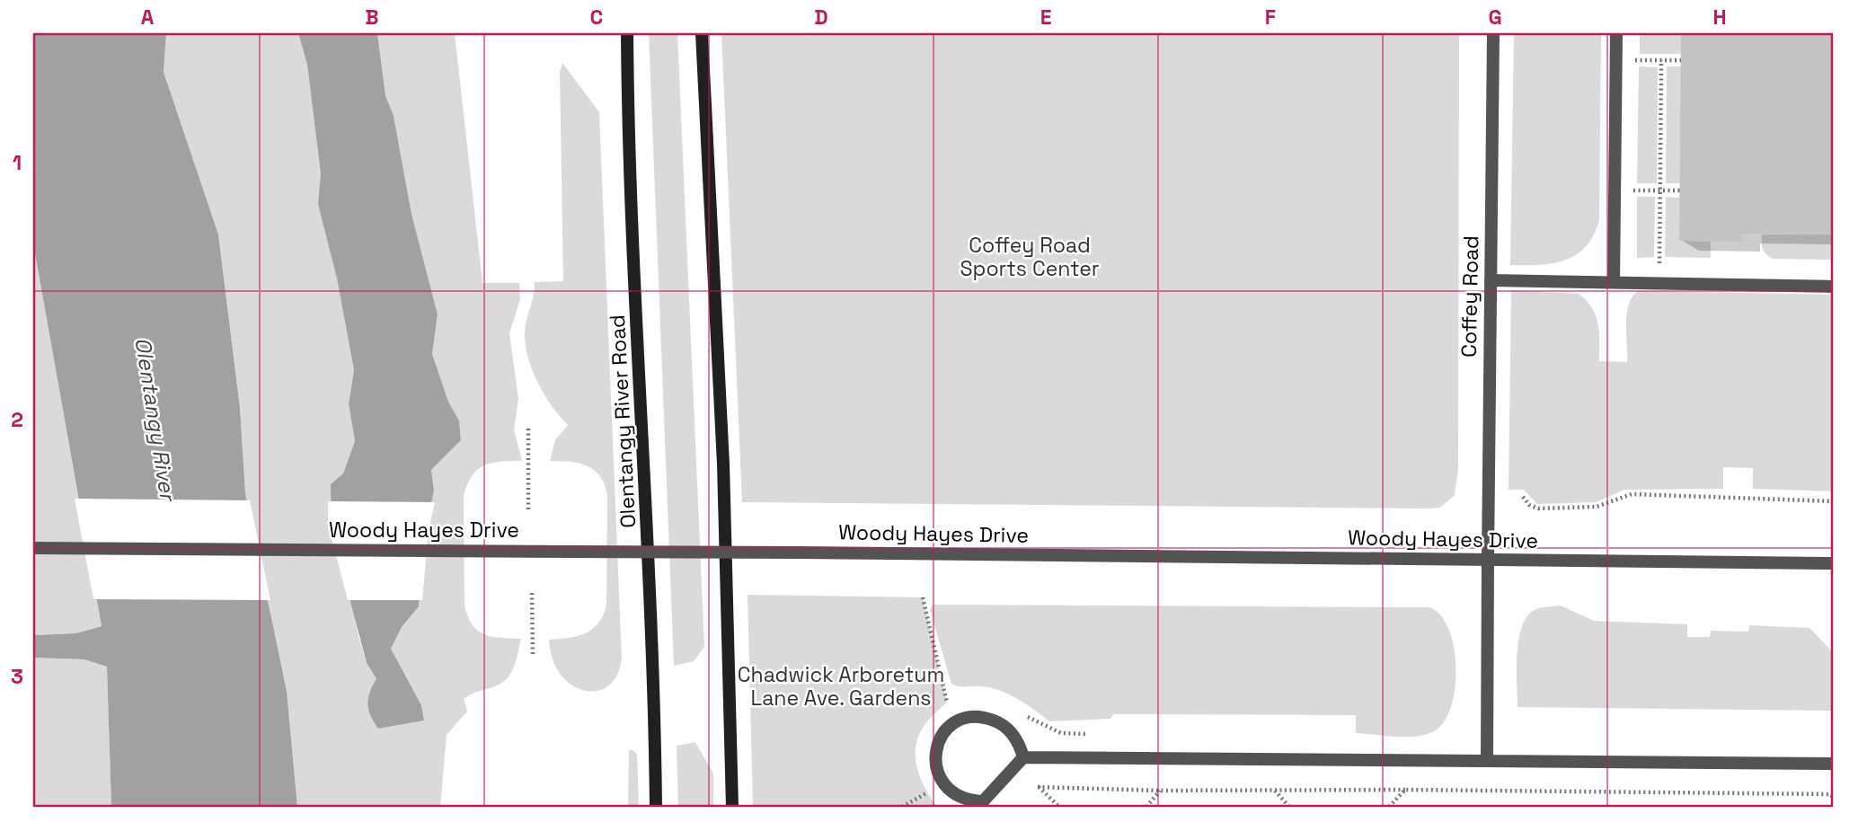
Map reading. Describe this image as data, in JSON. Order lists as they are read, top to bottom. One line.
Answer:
{"streets":{"main road":["Olentangy River Road"],"street":["Coffey Road","Woody Hayes Drive"]},"crossings":[["Coffey Road","Woody Hayes Drive"]],"water":["Olentangy River"],"parks":["Coffey Road Sports Center","Chadwick Arboretum Lane Ave. Gardens"],"grid":{"columns":["A","B","C","D","E","F","G","H"],"rows":["1","2","3"]}}
